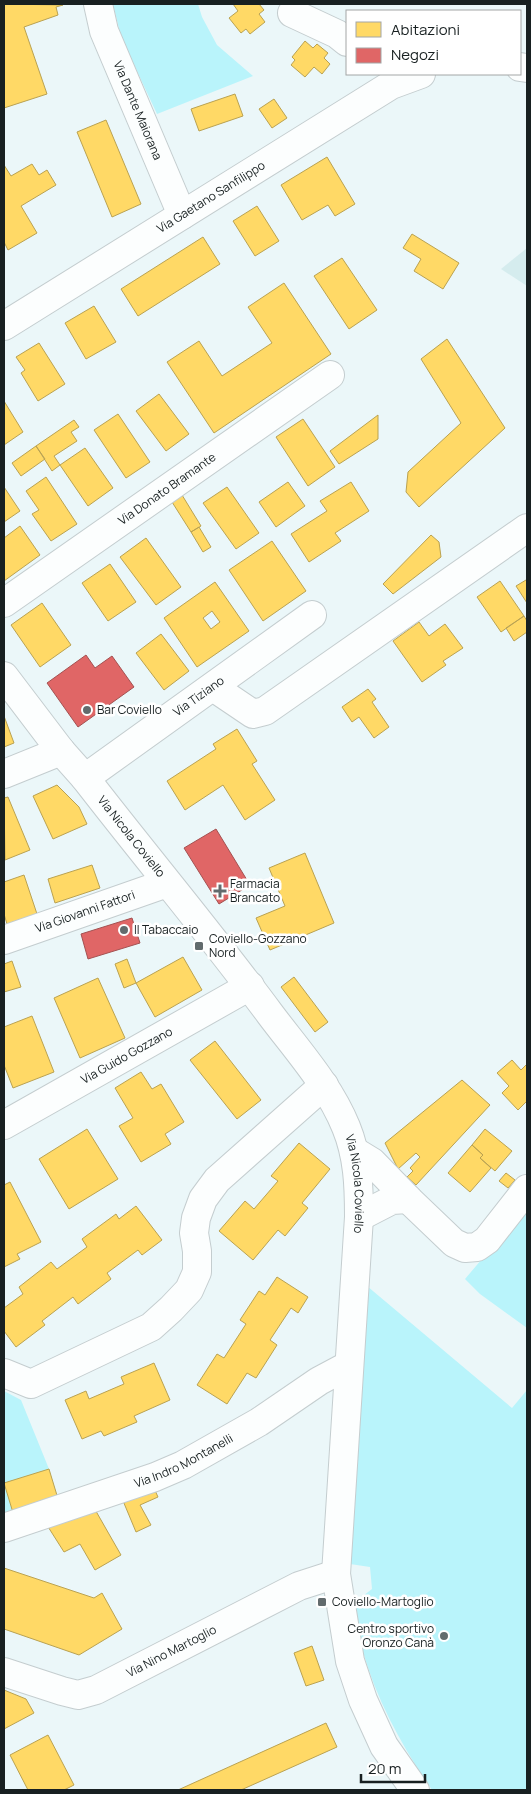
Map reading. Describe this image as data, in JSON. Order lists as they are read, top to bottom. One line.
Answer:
{"streets":{"street":["Via Dante Maiorana","Via Gaetano Sanfilippo","Via Donato Bramante","Via Tiziano","Via Nicola Coviello","Via Giovanni Fattori","Via Guido Gozzano","Via Indro Montanelli","Via Nino Martoglio"]},"crossings":[["Via Dante Maiorana","Via Gaetano Sanfilippo"],["Via Tiziano","Via Nicola Coviello"],["Via Nicola Coviello","Via Giovanni Fattori"],["Via Nicola Coviello","Via Guido Gozzano"],["Via Nicola Coviello","Via Indro Montanelli"],["Via Nicola Coviello","Via Nino Martoglio"]],"places":{"other":["Bar Coviello","Il Tabaccaio","Centro sportivo Oronzo Canà"],"health":["Farmacia Brancato"],"transit":["Coviello-Gozzano Nord","Coviello-Martoglio"]},"legend":["Abitazioni","Negozi"],"scale_bar":"20 m"}
